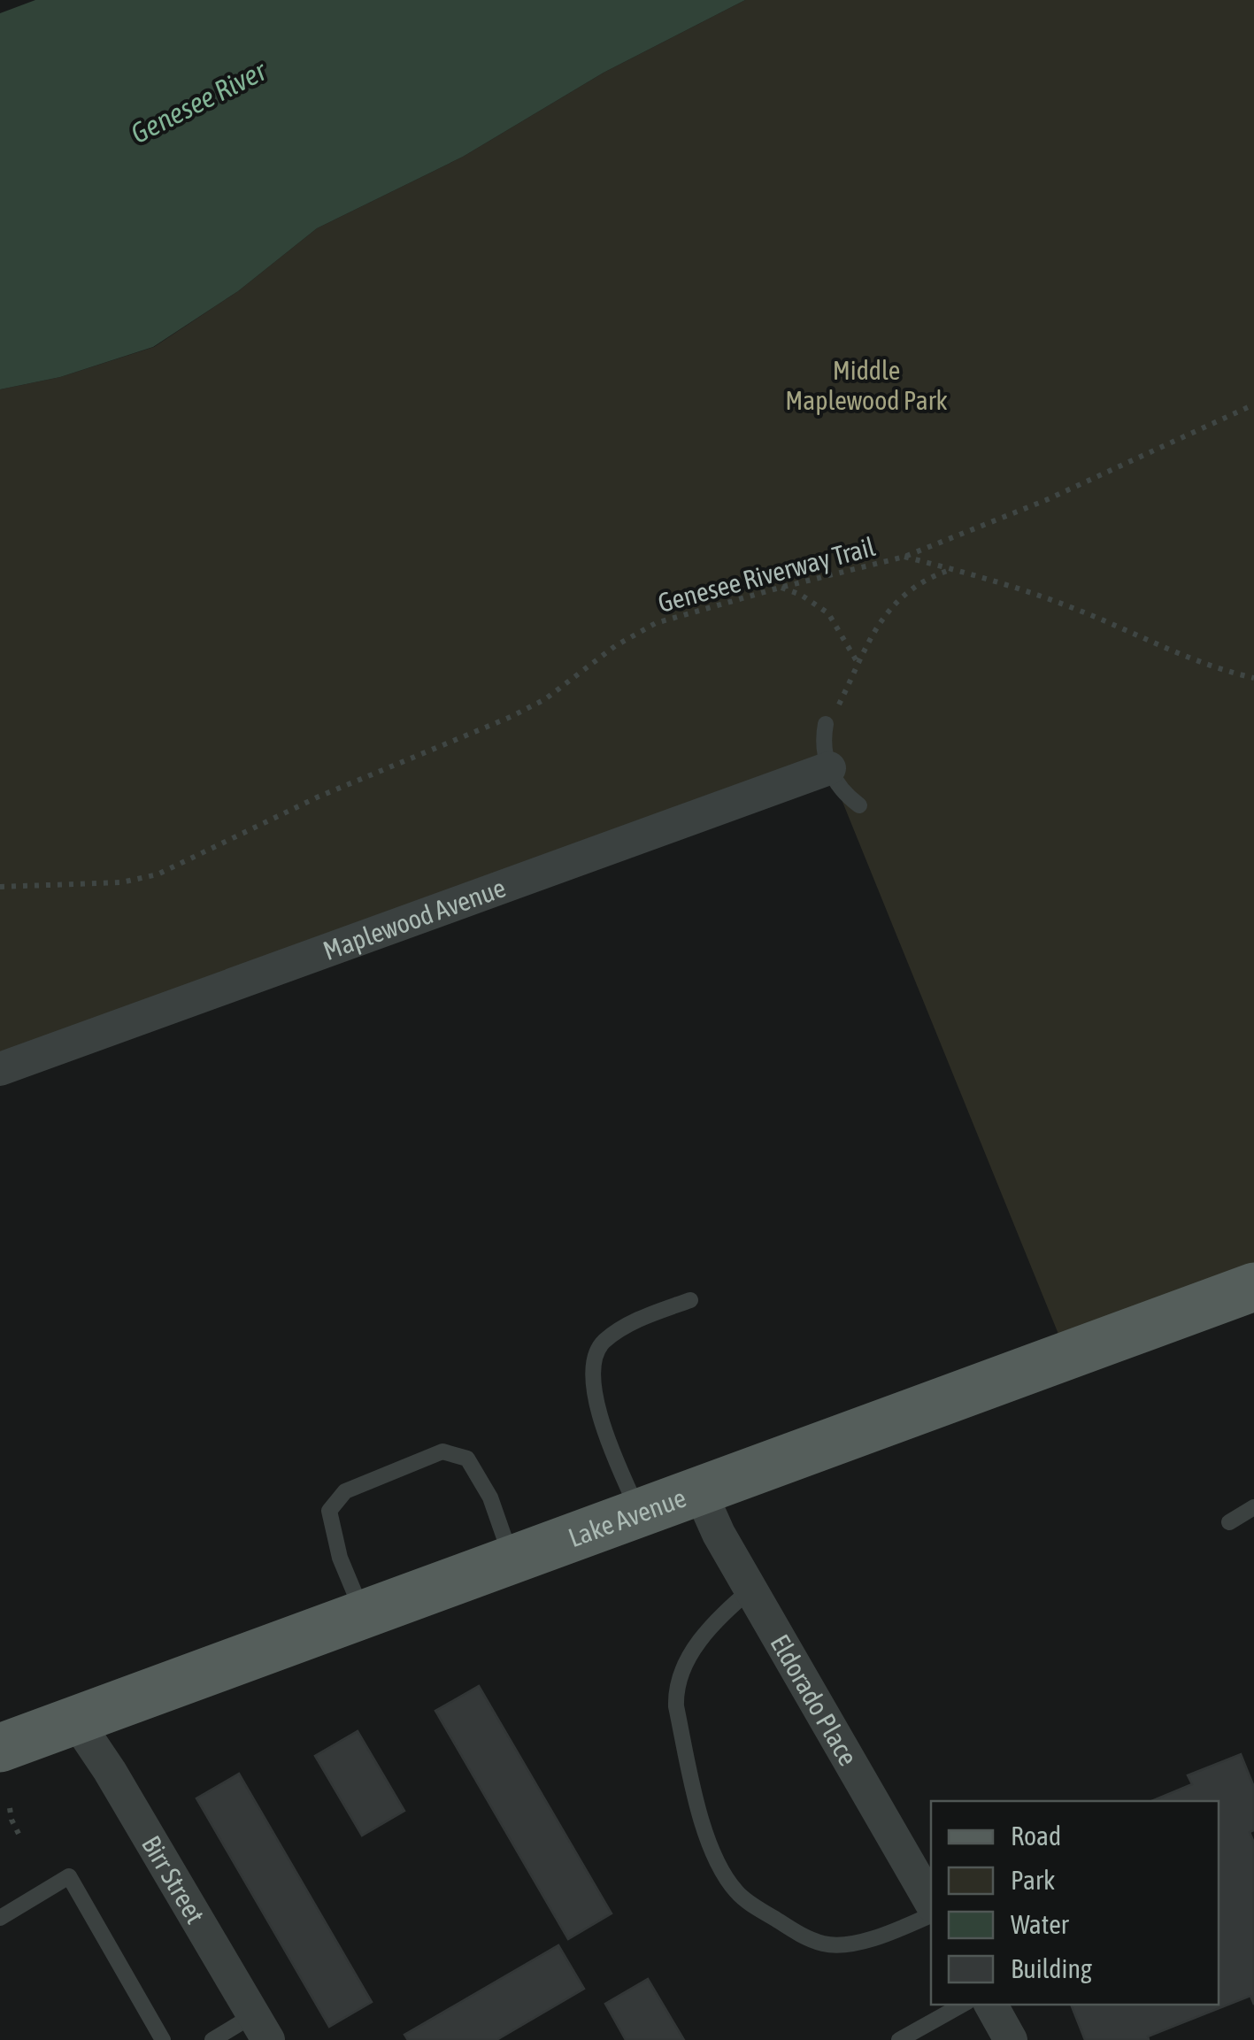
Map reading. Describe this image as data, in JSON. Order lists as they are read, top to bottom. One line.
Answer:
{"streets":{"main road":["Lake Avenue"],"street":["Maplewood Avenue","Eldorado Place","Birr Street"],"path":["Genesee Riverway Trail"]},"crossings":[["Lake Avenue","Eldorado Place"],["Lake Avenue","Birr Street"]],"water":["Genesee River"],"parks":["Middle Maplewood Park"],"legend":["Road","Park","Water","Building"]}
